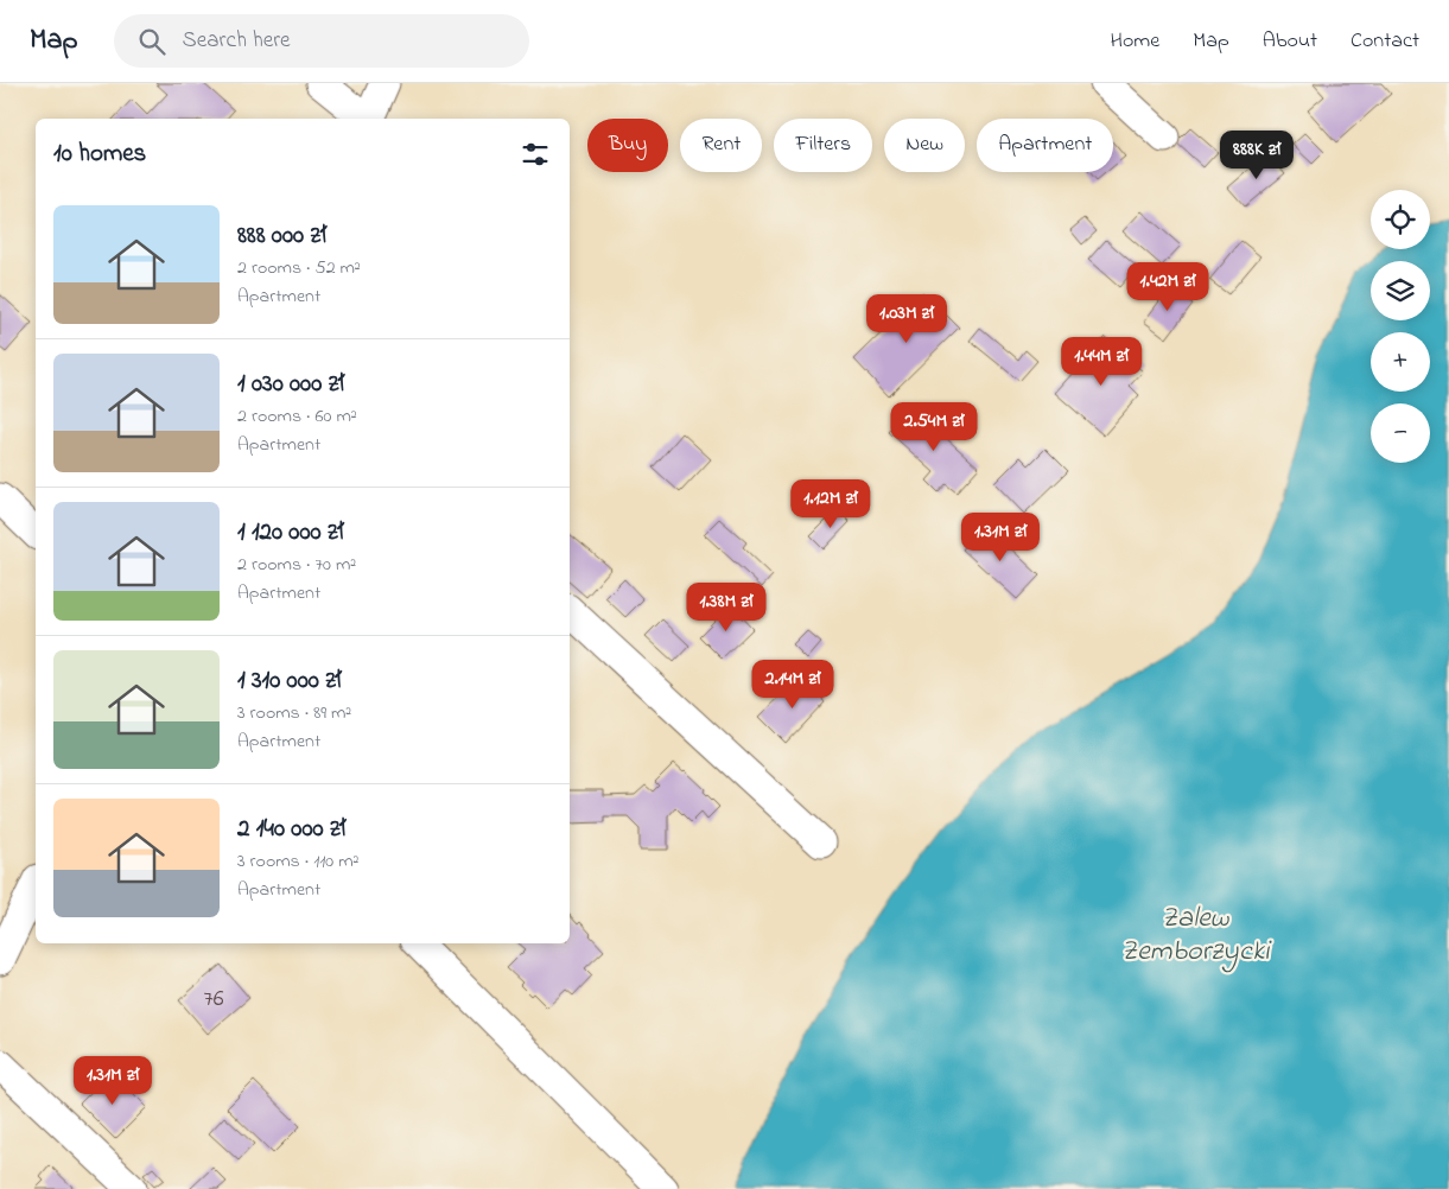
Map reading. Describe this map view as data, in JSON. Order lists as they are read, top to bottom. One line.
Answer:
{"water":["Zalew Zemborzycki"],"house_numbers":["76"],"page":{"header":"Map","search":"Search here","nav":["Home","Map","About","Contact"],"chip":["Buy","Rent","Filters","New","Apartment"],"heading":"10 homes","price":["888K zł","1.42M zł","1.03M zł","1.44M zł","2.54M zł","1.12M zł","1.31M zł","1.38M zł","2.14M zł","1.31M zł"],"map_buttons":["+","−"],"list":[{"name":"888 000 zł","note":"2 rooms · 52 m² · Apartment"},{"name":"1 030 000 zł","note":"2 rooms · 60 m² · Apartment"},{"name":"1 120 000 zł","note":"2 rooms · 70 m² · Apartment"},{"name":"1 310 000 zł","note":"3 rooms · 89 m² · Apartment"},{"name":"2 140 000 zł","note":"3 rooms · 110 m² · Apartment"}]}}
